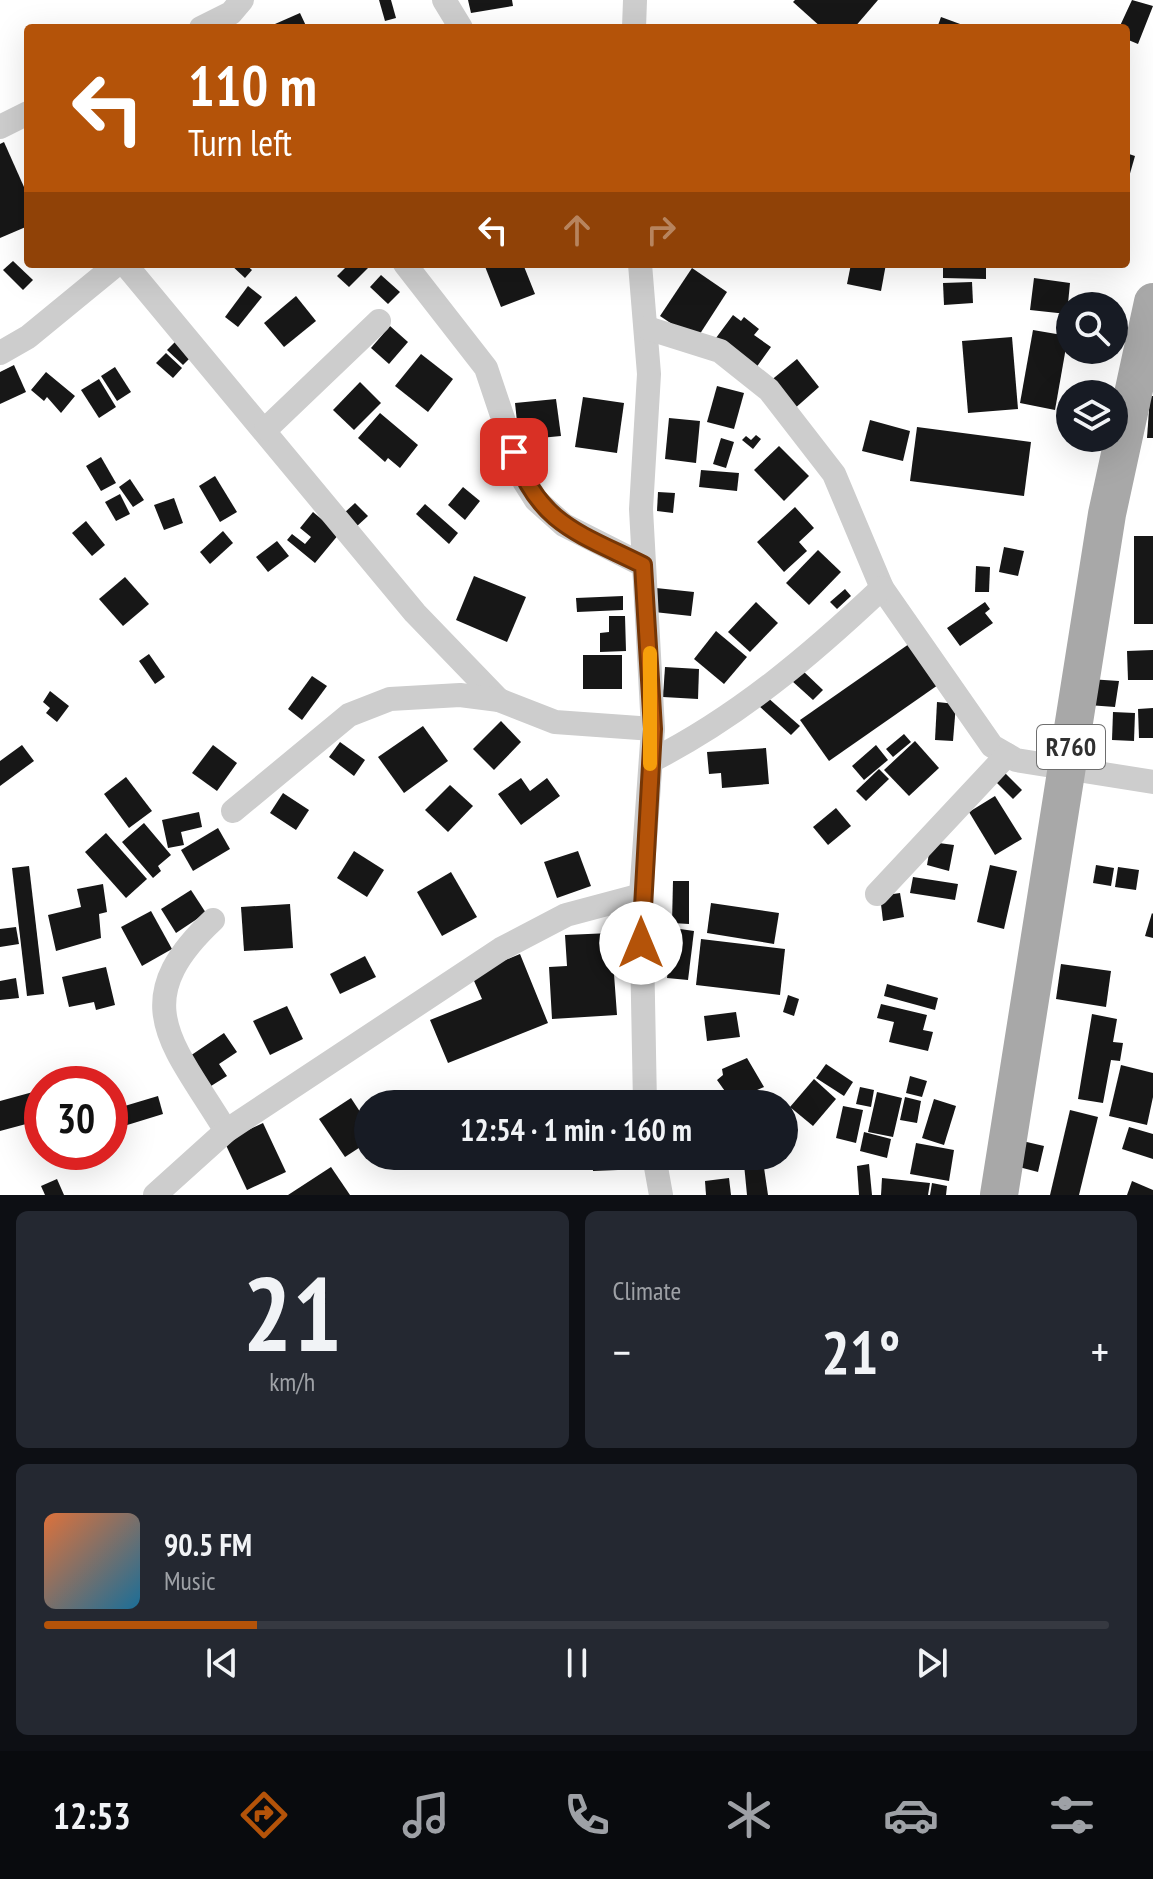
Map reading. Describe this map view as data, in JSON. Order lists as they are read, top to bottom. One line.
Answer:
{"streets":{"main road":["R760"]},"page":{"turn":["110 m","Turn left"],"limit":"30","trip":"12:54 · 1 min · 160 m","tile":[["21","km/h"],"Climate"],"heat":["−","21°","+"],"song":["90.5 FM","Music"],"tabs":"12:53"}}
